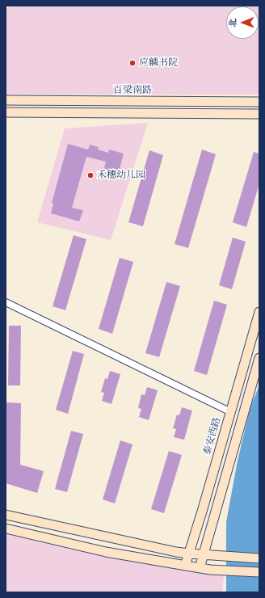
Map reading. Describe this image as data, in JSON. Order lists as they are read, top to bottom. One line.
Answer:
{"streets":{"main road":["百梁南路","泰安西路"]},"places":["应麟书院","禾穗幼儿园"],"north":"left"}
